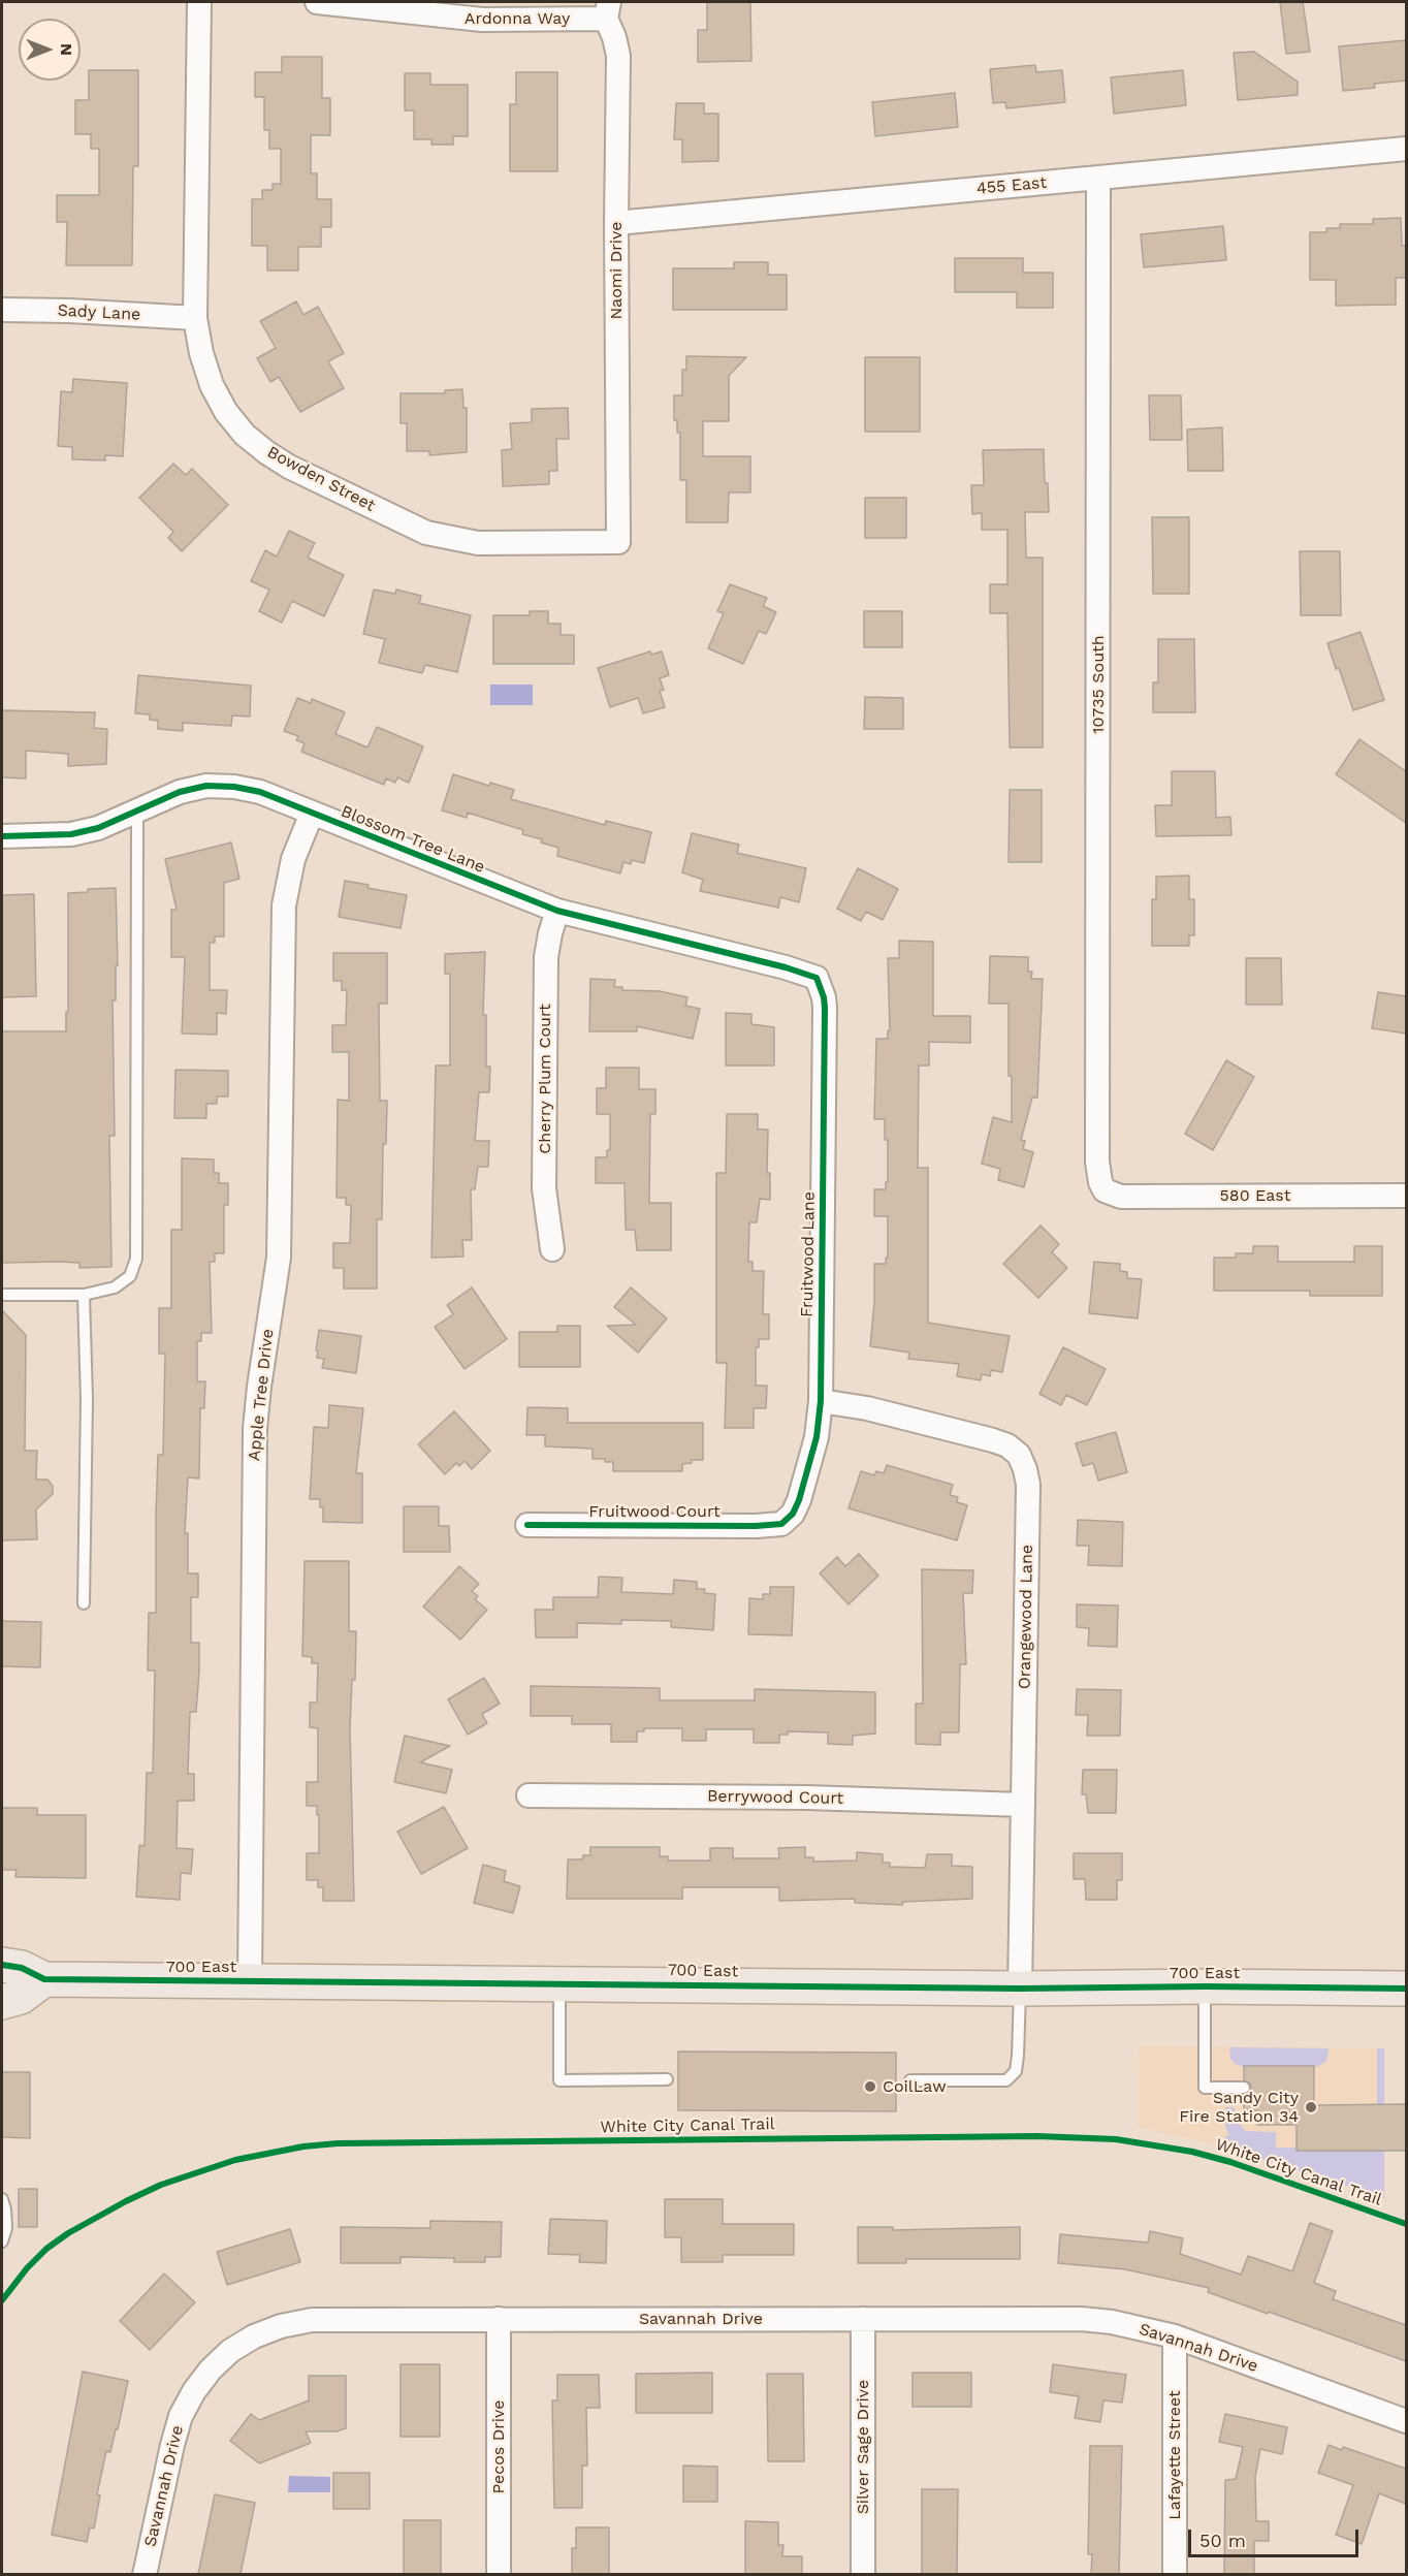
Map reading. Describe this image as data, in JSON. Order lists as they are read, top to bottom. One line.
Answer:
{"streets":{"main road":["700 East"],"street":["Ardonna Way","455 East","Naomi Drive","Sady Lane","Bowden Street","10735 South","Blossom Tree Lane","Cherry Plum Court","580 East","Fruitwood Lane","Apple Tree Drive","Fruitwood Court","Orangewood Lane","Berrywood Court","Savannah Drive","Pecos Drive","Silver Sage Drive","Lafayette Street"],"cycle path":["White City Canal Trail"]},"crossings":[["Ardonna Way","Naomi Drive"],["455 East","Naomi Drive"],["455 East","10735 South"],["Naomi Drive","Bowden Street"],["Sady Lane","Bowden Street"],["10735 South","580 East"],["Blossom Tree Lane","Cherry Plum Court"],["Blossom Tree Lane","Fruitwood Lane"],["Blossom Tree Lane","Apple Tree Drive"],["Fruitwood Lane","Fruitwood Court"],["Fruitwood Lane","Orangewood Lane"],["Apple Tree Drive","700 East"],["Orangewood Lane","Berrywood Court"],["Orangewood Lane","700 East"],["Savannah Drive","Pecos Drive"],["Savannah Drive","Silver Sage Drive"],["Savannah Drive","Lafayette Street"]],"places":["CoilLaw","Sandy City Fire Station 34"],"scale_bar":"50 m","north":"right"}
